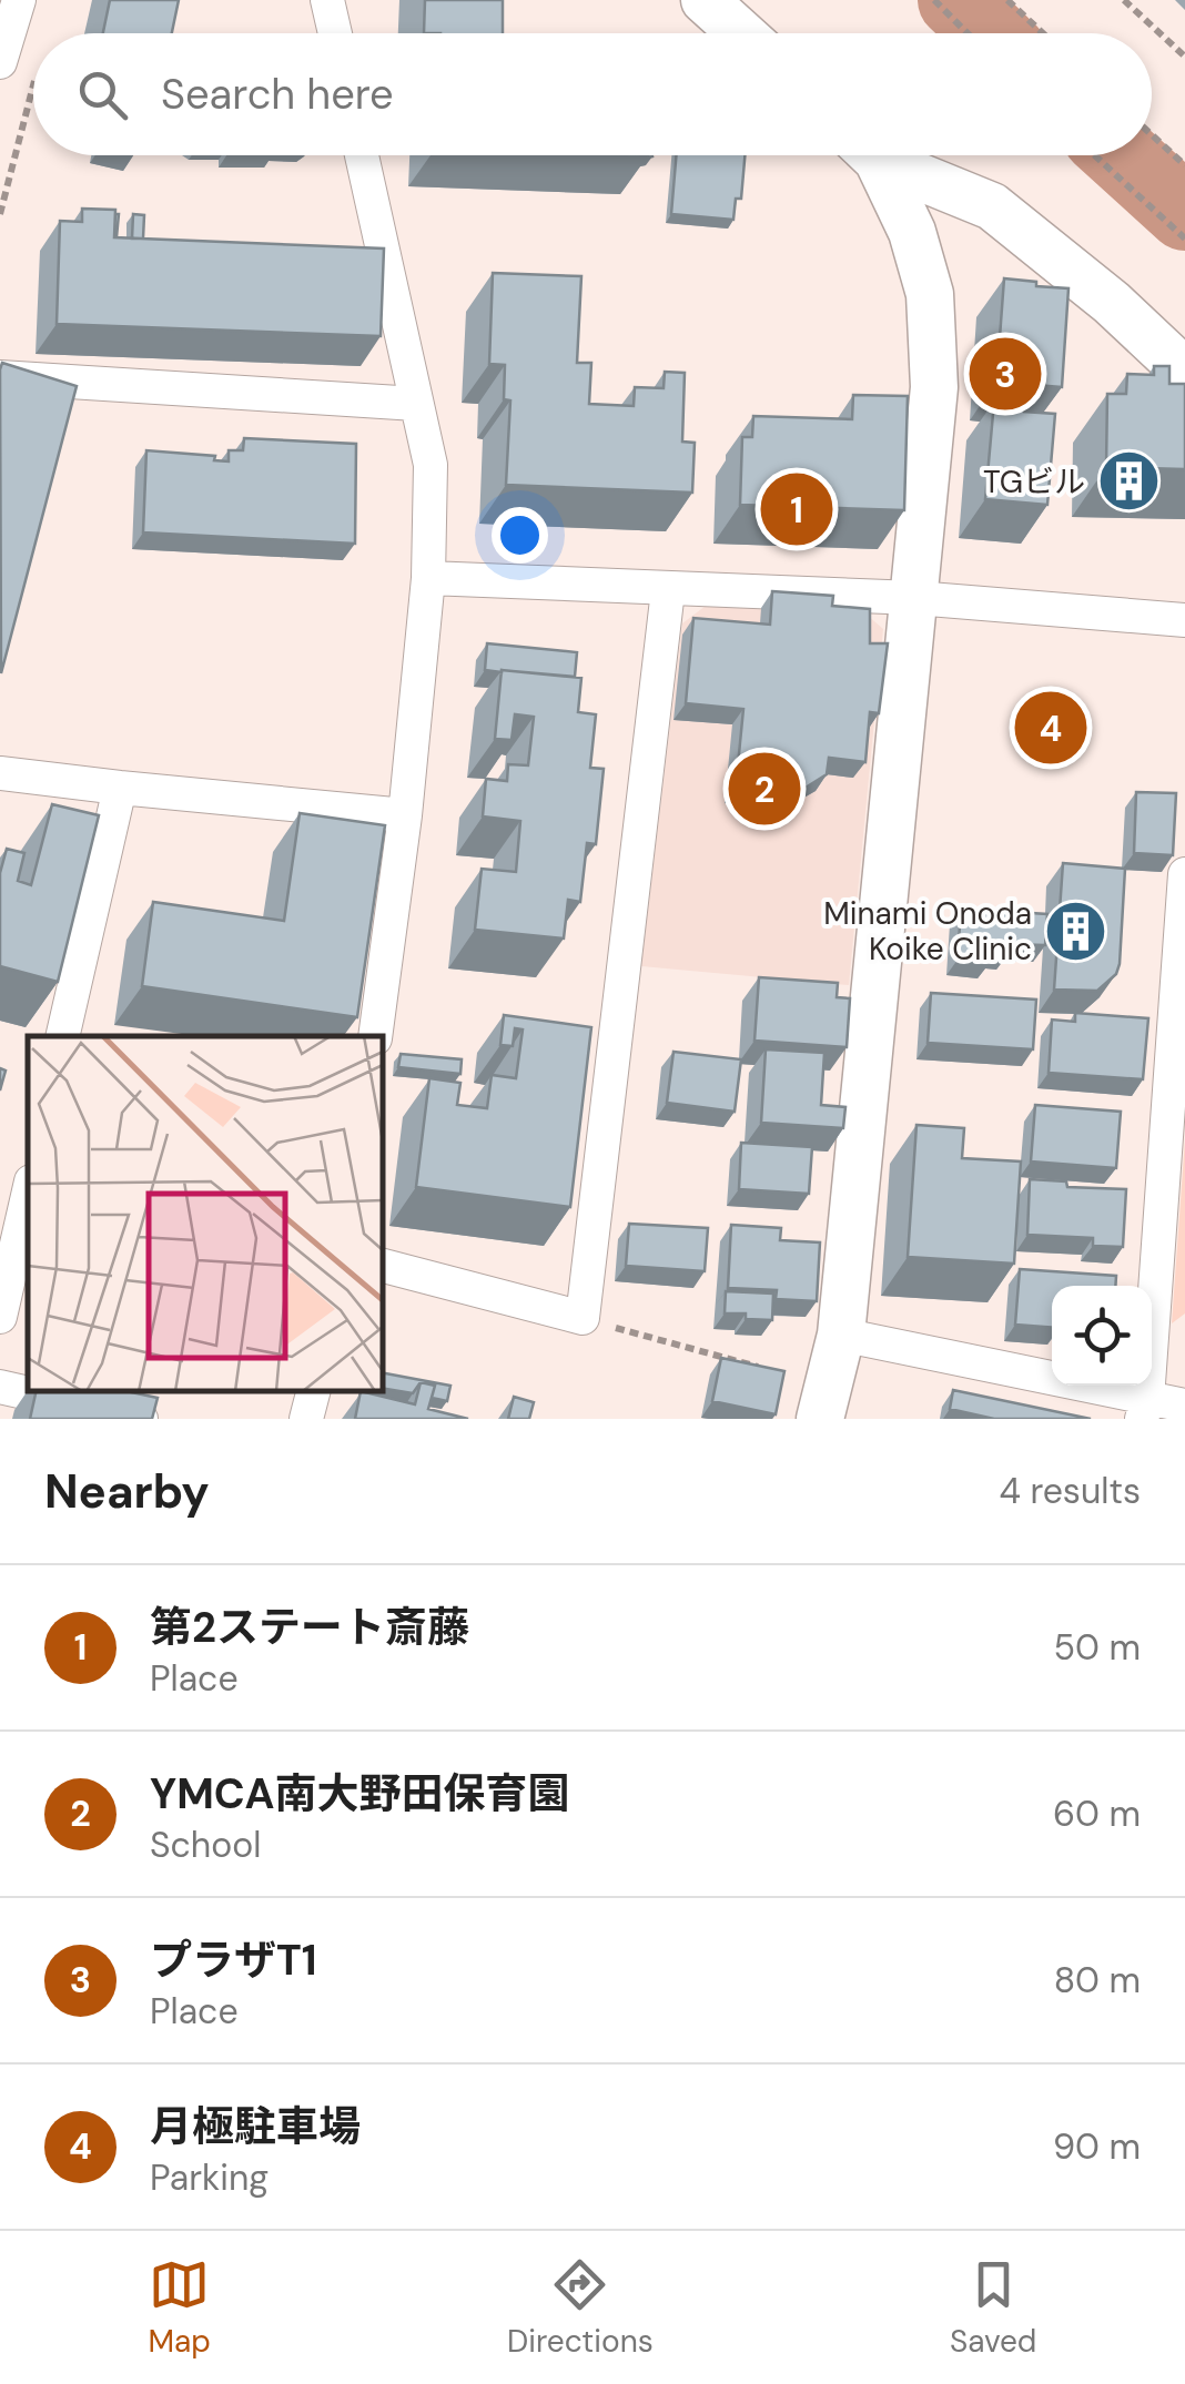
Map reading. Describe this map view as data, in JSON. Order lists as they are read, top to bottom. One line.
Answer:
{"places":{"building":["TGビル","Minami Onoda Koike Clinic"]},"page":{"search":"Search here","pins":["3","1","4","2"],"heading":["Nearby","4 results"],"list":[{"mark":"1","name":"第2ステート斎藤","note":"Place","value":"50 m"},{"mark":"2","name":"YMCA南大野田保育園","note":"School","value":"60 m"},{"mark":"3","name":"プラザT1","note":"Place","value":"80 m"},{"mark":"4","name":"月極駐車場","note":"Parking","value":"90 m"}],"nav":["Map","Directions","Saved"]}}
